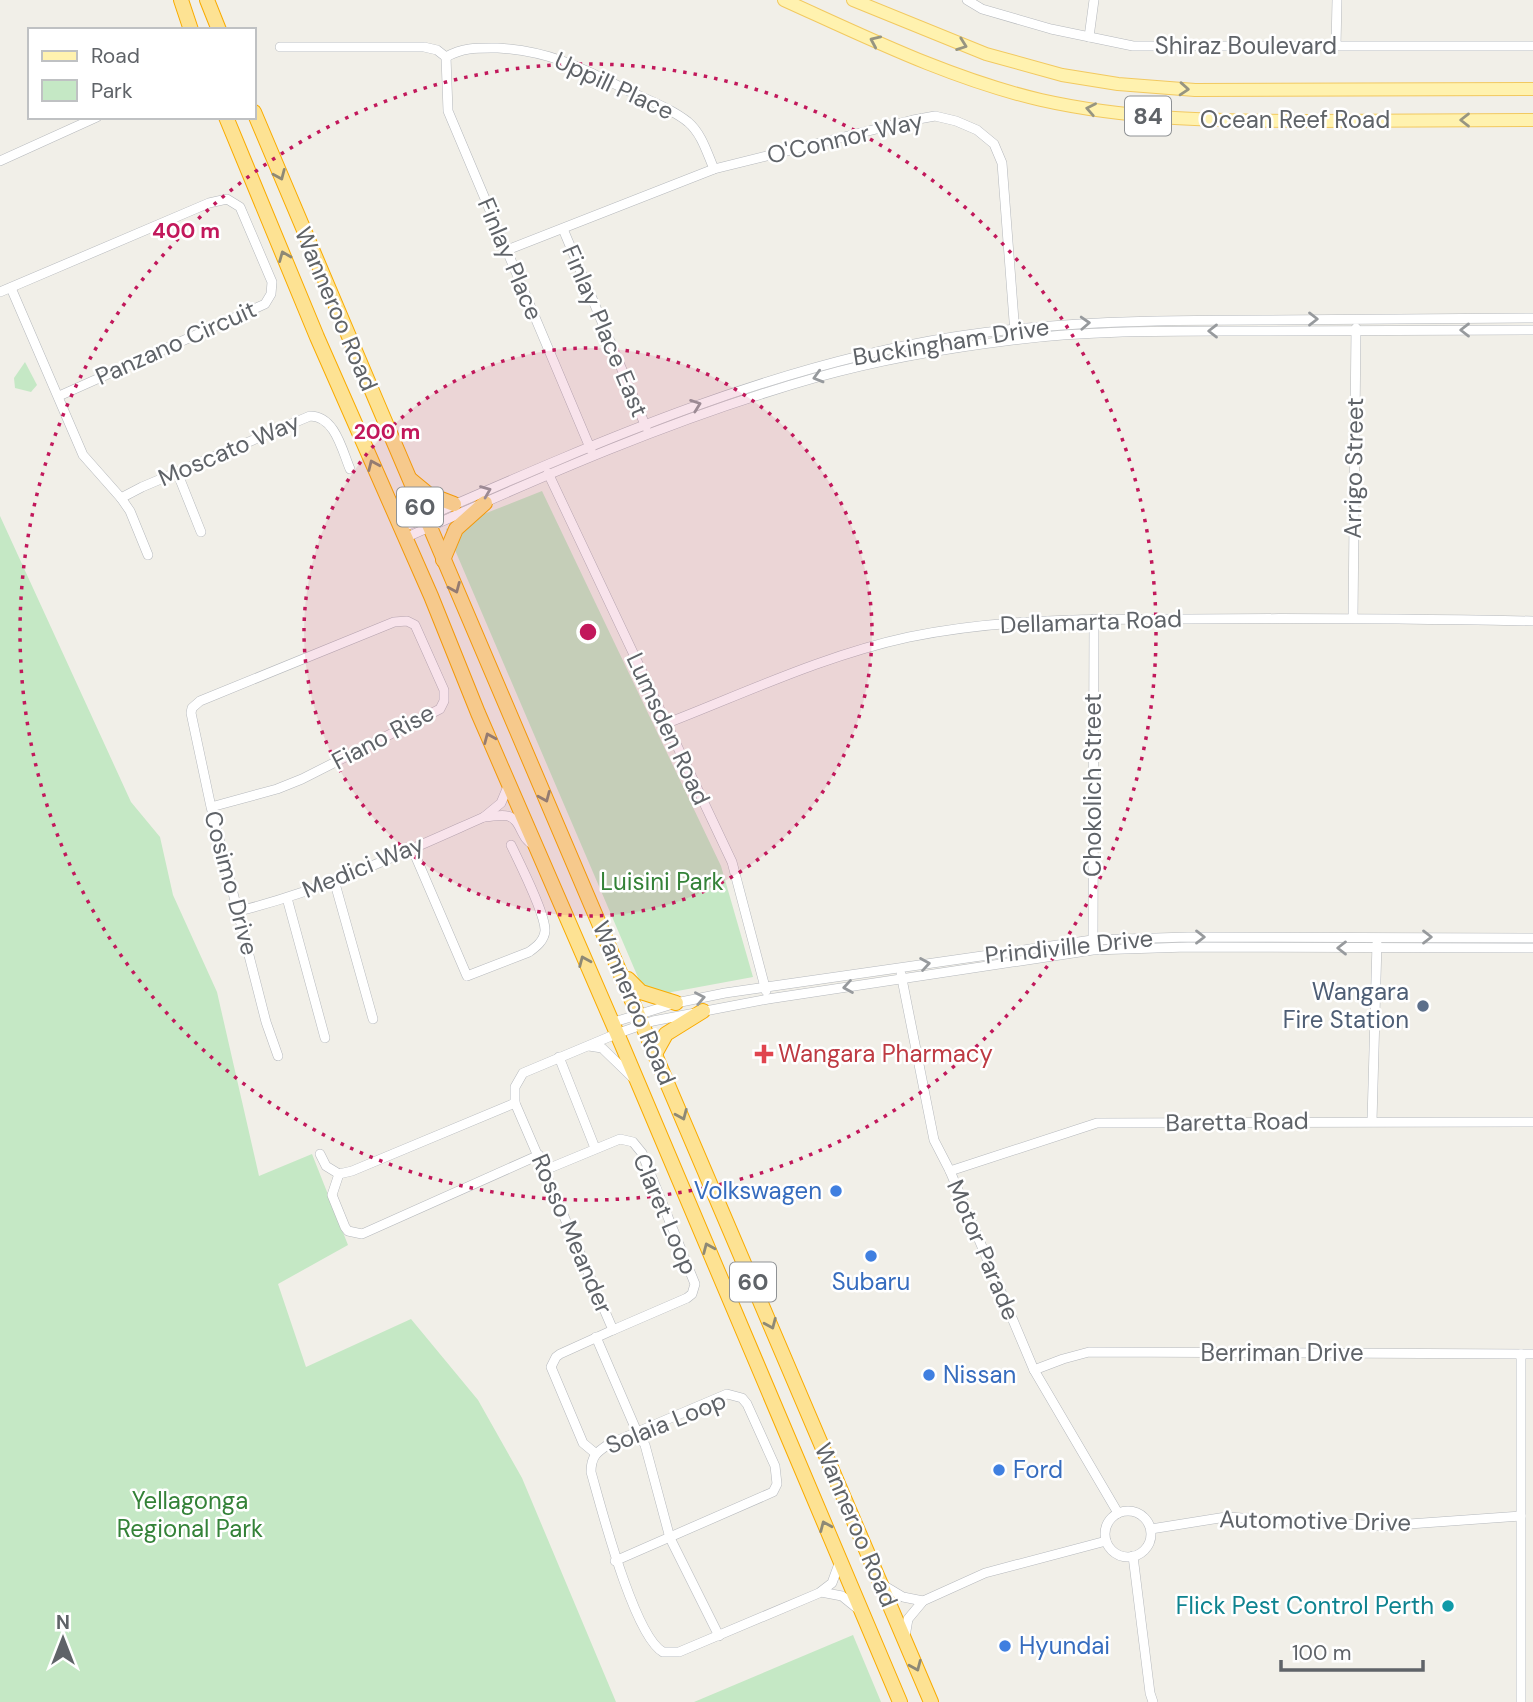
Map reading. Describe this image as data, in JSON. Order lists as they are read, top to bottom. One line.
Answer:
{"streets":{"highway":["Wanneroo Road","60"],"main road":["84","Ocean Reef Road"],"street":["Shiraz Boulevard","Uppill Place","O'Connor Way","Finlay Place","Finlay Place East","Buckingham Drive","Panzano Circuit","Moscato Way","Arrigo Street","Dellamarta Road","Lumsden Road","Fiano Rise","Chokolich Street","Medici Way","Cosimo Drive","Prindiville Drive","Baretta Road","Claret Loop","Rosso Meander","Motor Parade","Berriman Drive","Solaia Loop","Automotive Drive"]},"crossings":[["Uppill Place","O'Connor Way"],["Uppill Place","Finlay Place"],["O'Connor Way","Finlay Place"],["O'Connor Way","Finlay Place East"],["O'Connor Way","Buckingham Drive"],["Finlay Place","Buckingham Drive"],["Wanneroo Road","Buckingham Drive"],["Wanneroo Road","Medici Way"],["Wanneroo Road","Prindiville Drive"],["Finlay Place East","Buckingham Drive"],["Buckingham Drive","Arrigo Street"],["Buckingham Drive","Lumsden Road"],["Arrigo Street","Dellamarta Road"],["Dellamarta Road","Lumsden Road"],["Dellamarta Road","Chokolich Street"],["Lumsden Road","Prindiville Drive"],["Fiano Rise","Cosimo Drive"],["Chokolich Street","Prindiville Drive"],["Medici Way","Cosimo Drive"],["Prindiville Drive","Motor Parade"],["Baretta Road","Motor Parade"],["Claret Loop","Rosso Meander"],["Rosso Meander","Solaia Loop"],["Motor Parade","Berriman Drive"],["Motor Parade","Automotive Drive"]],"parks":["Luisini Park","Yellagonga Regional Park"],"places":{"other":["Wangara Fire Station","Volkswagen","Subaru","Nissan","Ford","Flick Pest Control Perth","Hyundai"],"health":["Wangara Pharmacy"]},"legend":["Road","Park"],"scale_bar":"100 m","north":"top","rings":["400 m","200 m"]}
